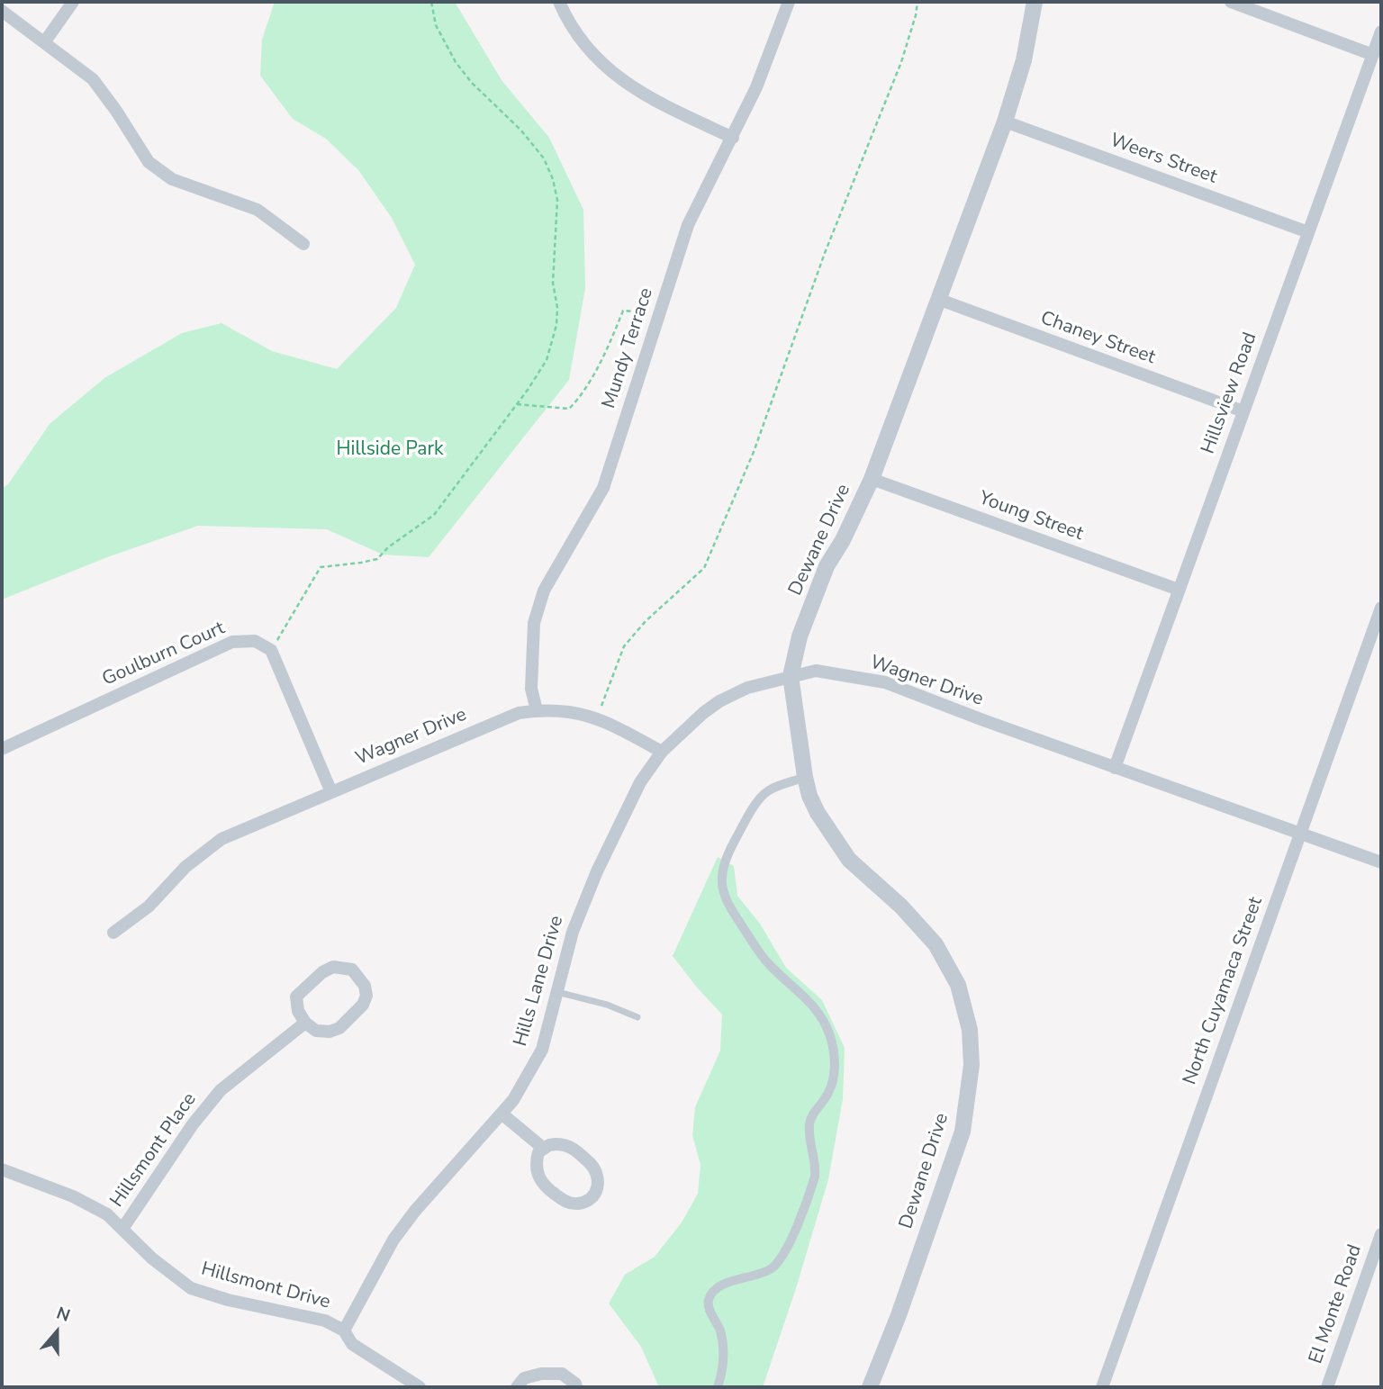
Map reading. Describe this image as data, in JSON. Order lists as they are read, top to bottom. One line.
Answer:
{"streets":{"street":["Weers Street","Chaney Street","Mundy Terrace","Hillsview Road","Young Street","Dewane Drive","Goulburn Court","Wagner Drive","Hills Lane Drive","North Cuyamaca Street","Hillsmont Place","Hillsmont Drive","El Monte Road"]},"crossings":[["Weers Street","Hillsview Road"],["Weers Street","Dewane Drive"],["Chaney Street","Hillsview Road"],["Chaney Street","Dewane Drive"],["Mundy Terrace","Wagner Drive"],["Hillsview Road","Young Street"],["Hillsview Road","Wagner Drive"],["Young Street","Dewane Drive"],["Dewane Drive","Wagner Drive"],["Wagner Drive","Hills Lane Drive"],["Wagner Drive","North Cuyamaca Street"],["Hills Lane Drive","Hillsmont Drive"],["Hillsmont Place","Hillsmont Drive"]],"parks":["Hillside Park"],"north":"top"}
